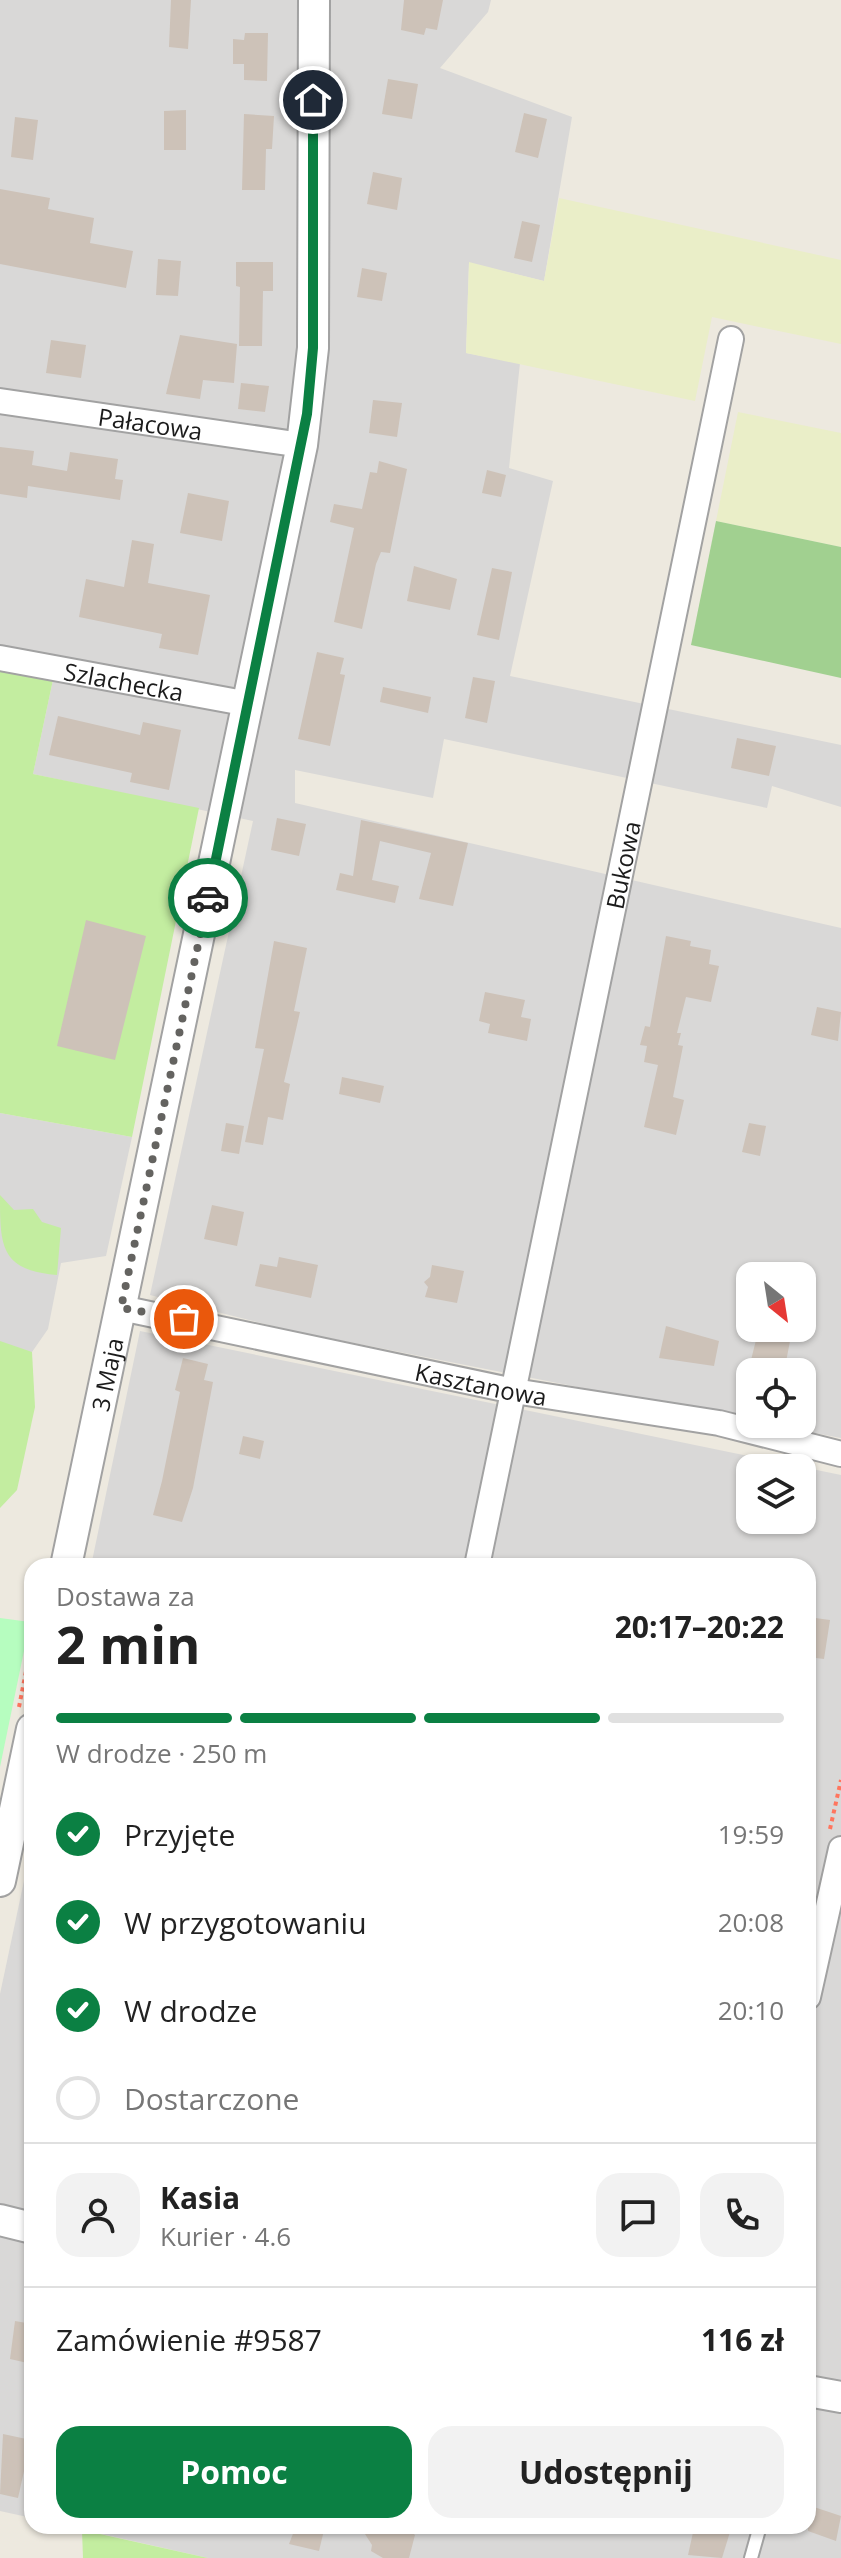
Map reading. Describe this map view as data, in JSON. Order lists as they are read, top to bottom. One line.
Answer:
{"streets":{"street":["Pałacowa","Szlachecka","Bukowa","3 Maja","Kasztanowa"]},"crossings":[["Pałacowa","3 Maja"],["Szlachecka","3 Maja"],["Bukowa","Kasztanowa"],["3 Maja","Kasztanowa"]],"north":"bottom right","page":{"heading":["2 min","Dostawa za","20:17–20:22"],"panel":["Kasia","Kurier · 4.6","Zamówienie #9587","116 zł"],"bar":"W drodze · 250 m","list":[["Przyjęte","19:59"],["W przygotowaniu","20:08"],["W drodze","20:10"],"Dostarczone"],"buttons":["Pomoc","Udostępnij"]}}
